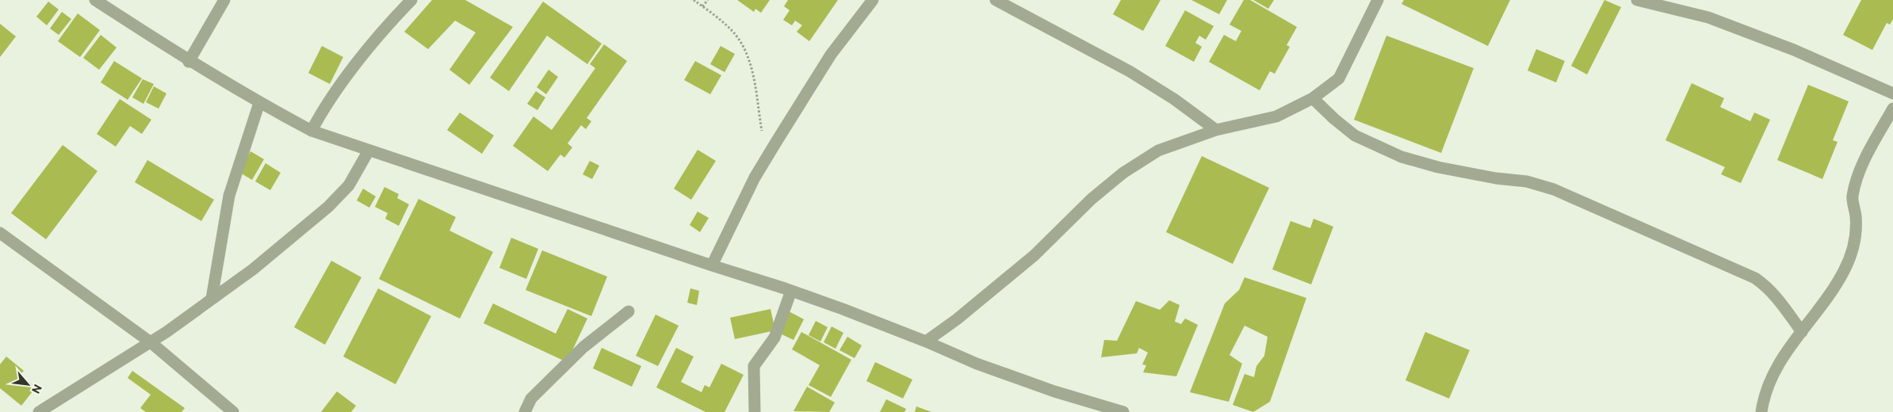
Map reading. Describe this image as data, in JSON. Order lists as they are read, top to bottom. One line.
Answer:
{"north":"bottom right"}
